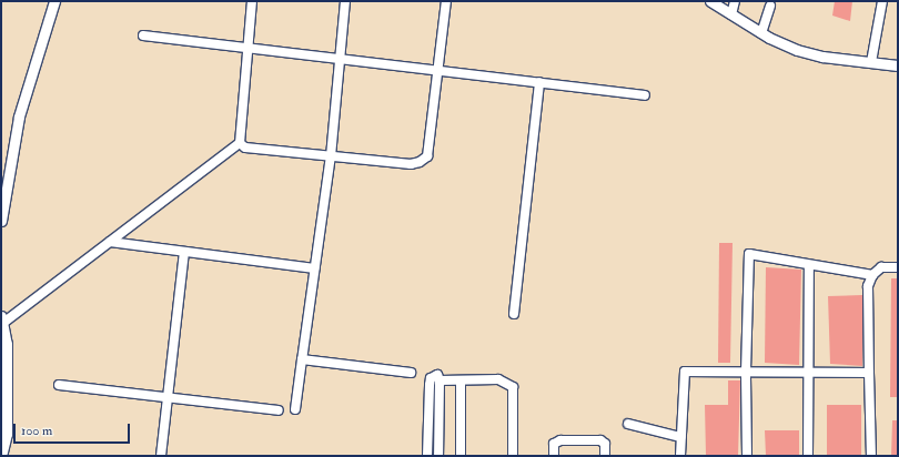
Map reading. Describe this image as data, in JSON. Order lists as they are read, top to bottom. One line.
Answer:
{"scale_bar":"100 m"}
